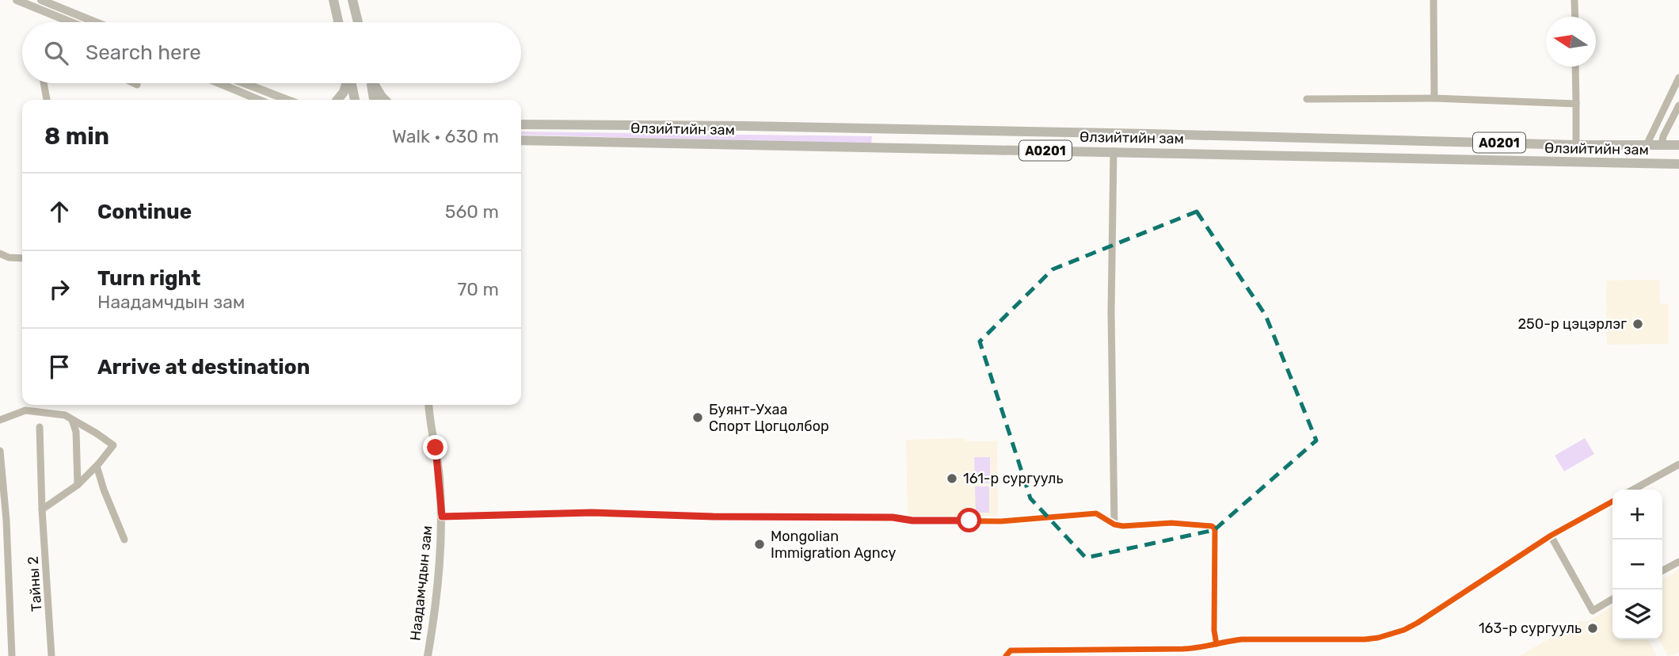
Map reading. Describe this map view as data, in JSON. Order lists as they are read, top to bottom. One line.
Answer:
{"streets":{"highway":["Өлзийтийн зам","A0201"],"main road":["Наадамчдын зам"],"street":["Тайны 2"]},"places":["250-р цэцэрлэг","Буянт-Ухаа Спорт Цогцолбор","161-р сургууль","Mongolian Immigration Agncy","163-р сургууль"],"north":"left","page":{"search":"Search here","heading":["8 min","Walk · 630 m"],"list":[["Continue","560 m"],["Turn right","Наадамчдын зам","70 m"],"Arrive at destination"],"map_buttons":["+","−"]}}
